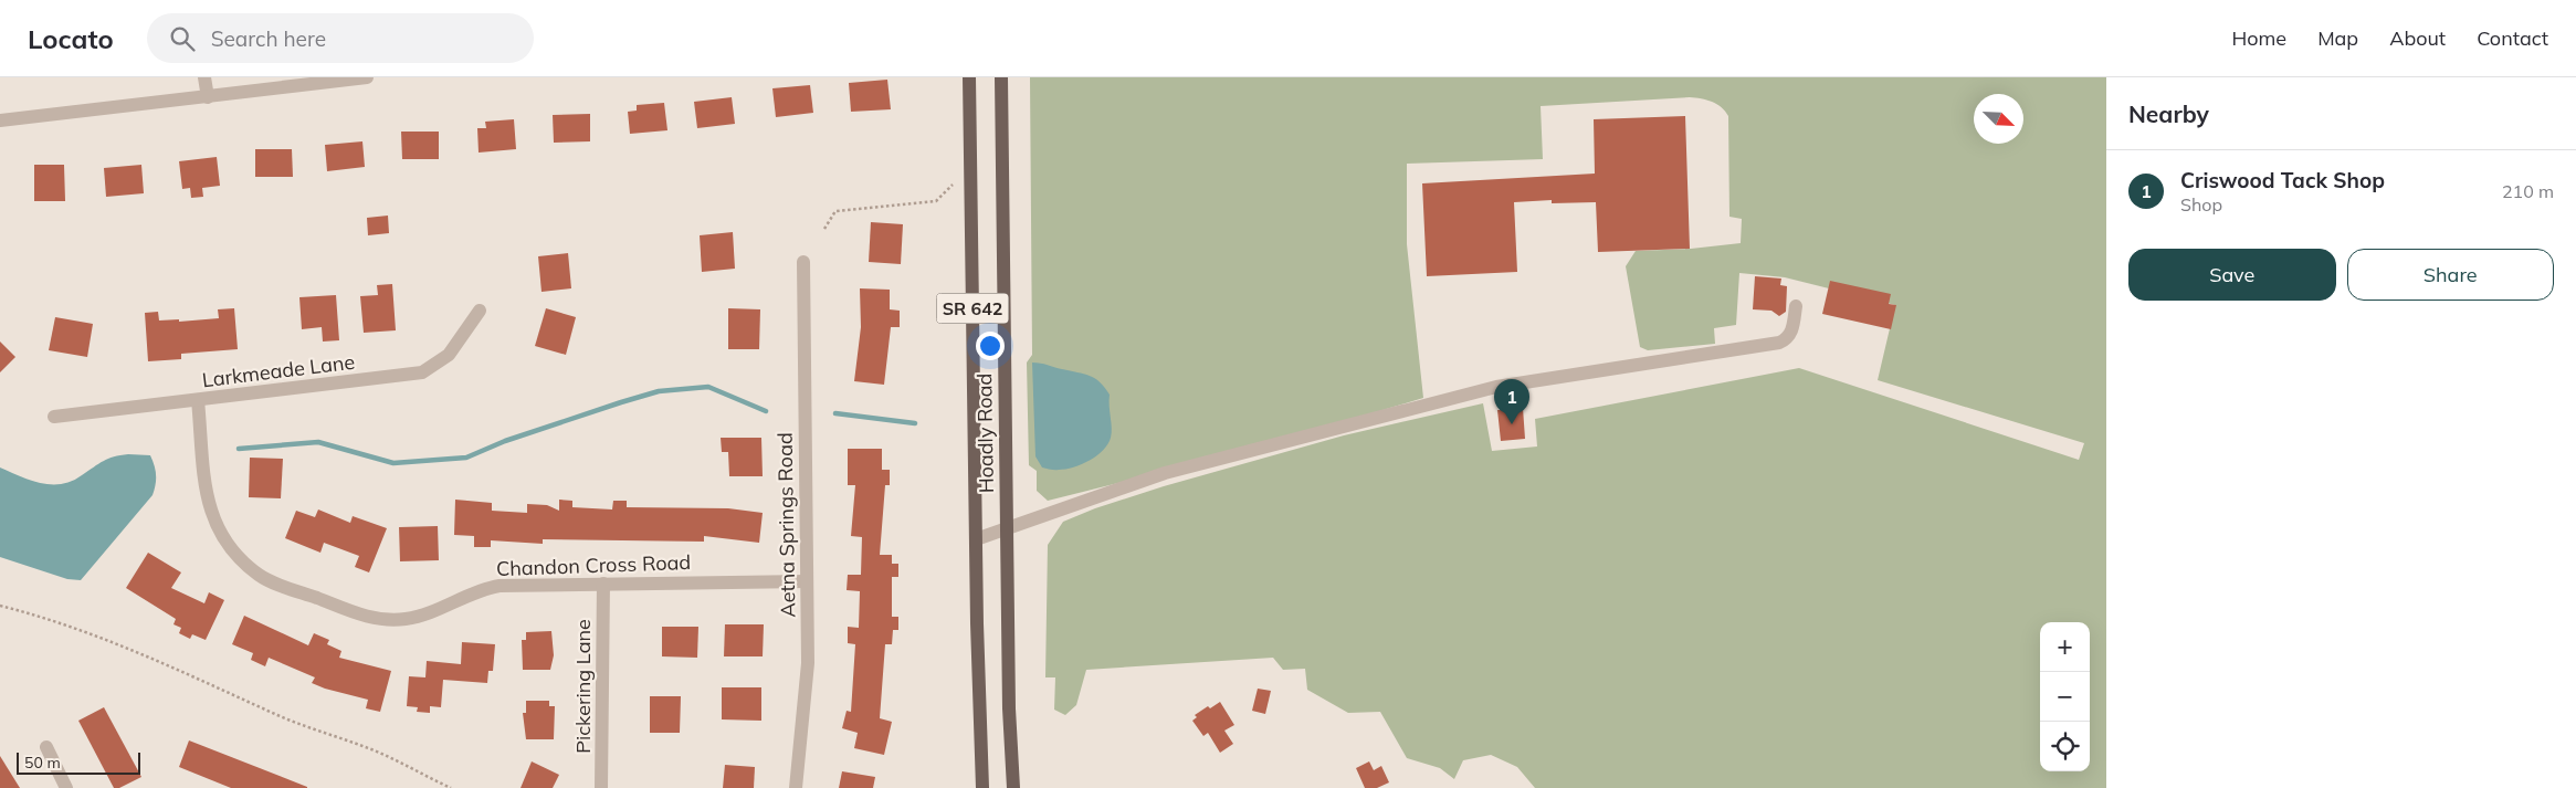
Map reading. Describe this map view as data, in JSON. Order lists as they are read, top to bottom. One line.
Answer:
{"streets":{"main road":["SR 642","Hoadly Road"],"street":["Larkmeade Lane","Aetna Springs Road","Chandon Cross Road","Pickering Lane"]},"crossings":[["Larkmeade Lane","Chandon Cross Road"],["Aetna Springs Road","Chandon Cross Road"],["Chandon Cross Road","Pickering Lane"]],"scale_bar":"50 m","north":"bottom right","page":{"header":"Locato","search":"Search here","nav":["Home","Map","About","Contact"],"heading":"Nearby","list":[{"mark":"1","name":"Criswood Tack Shop","note":"Shop","value":"210 m"}],"buttons":["Save","Share"],"pins":"1","map_buttons":["+","−"],"scale":"50 m"}}
